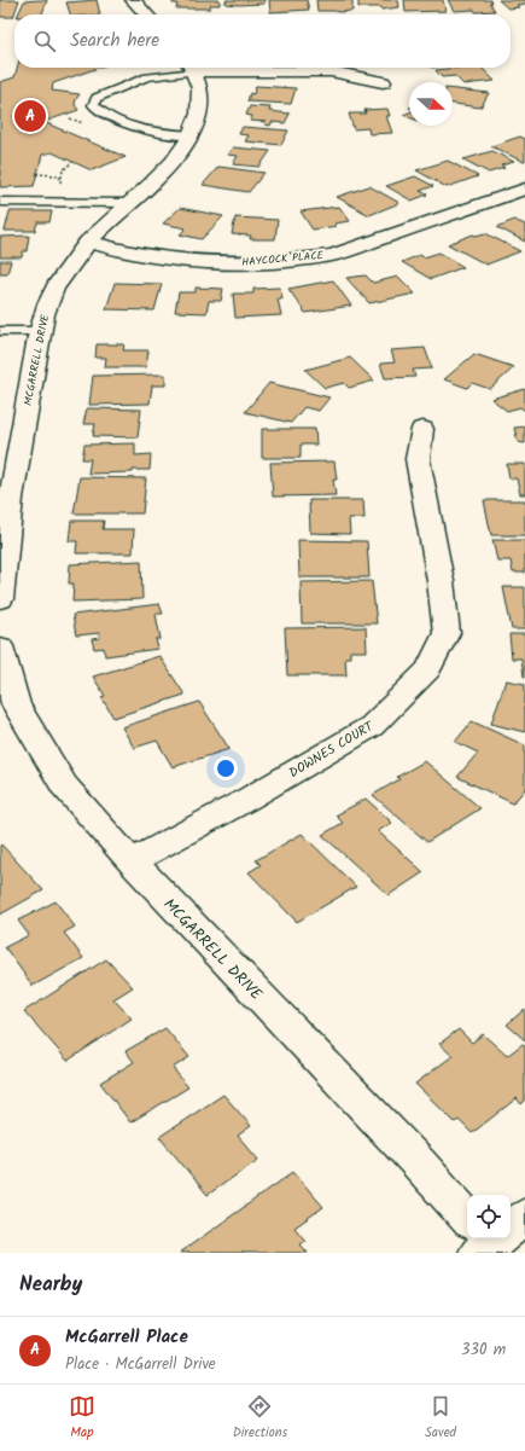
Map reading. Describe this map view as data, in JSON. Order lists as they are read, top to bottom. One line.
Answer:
{"streets":{"street":["HAYCOCK PLACE","MCGARRELL DRIVE","DOWNES COURT"]},"crossings":[["HAYCOCK PLACE","MCGARRELL DRIVE"],["MCGARRELL DRIVE","DOWNES COURT"]],"north":"right","page":{"search":"Search here","pins":"A","heading":"Nearby","list":[{"mark":"A","name":"McGarrell Place","note":"Place · McGarrell Drive","value":"330 m"}],"nav":["Map","Directions","Saved"]}}
